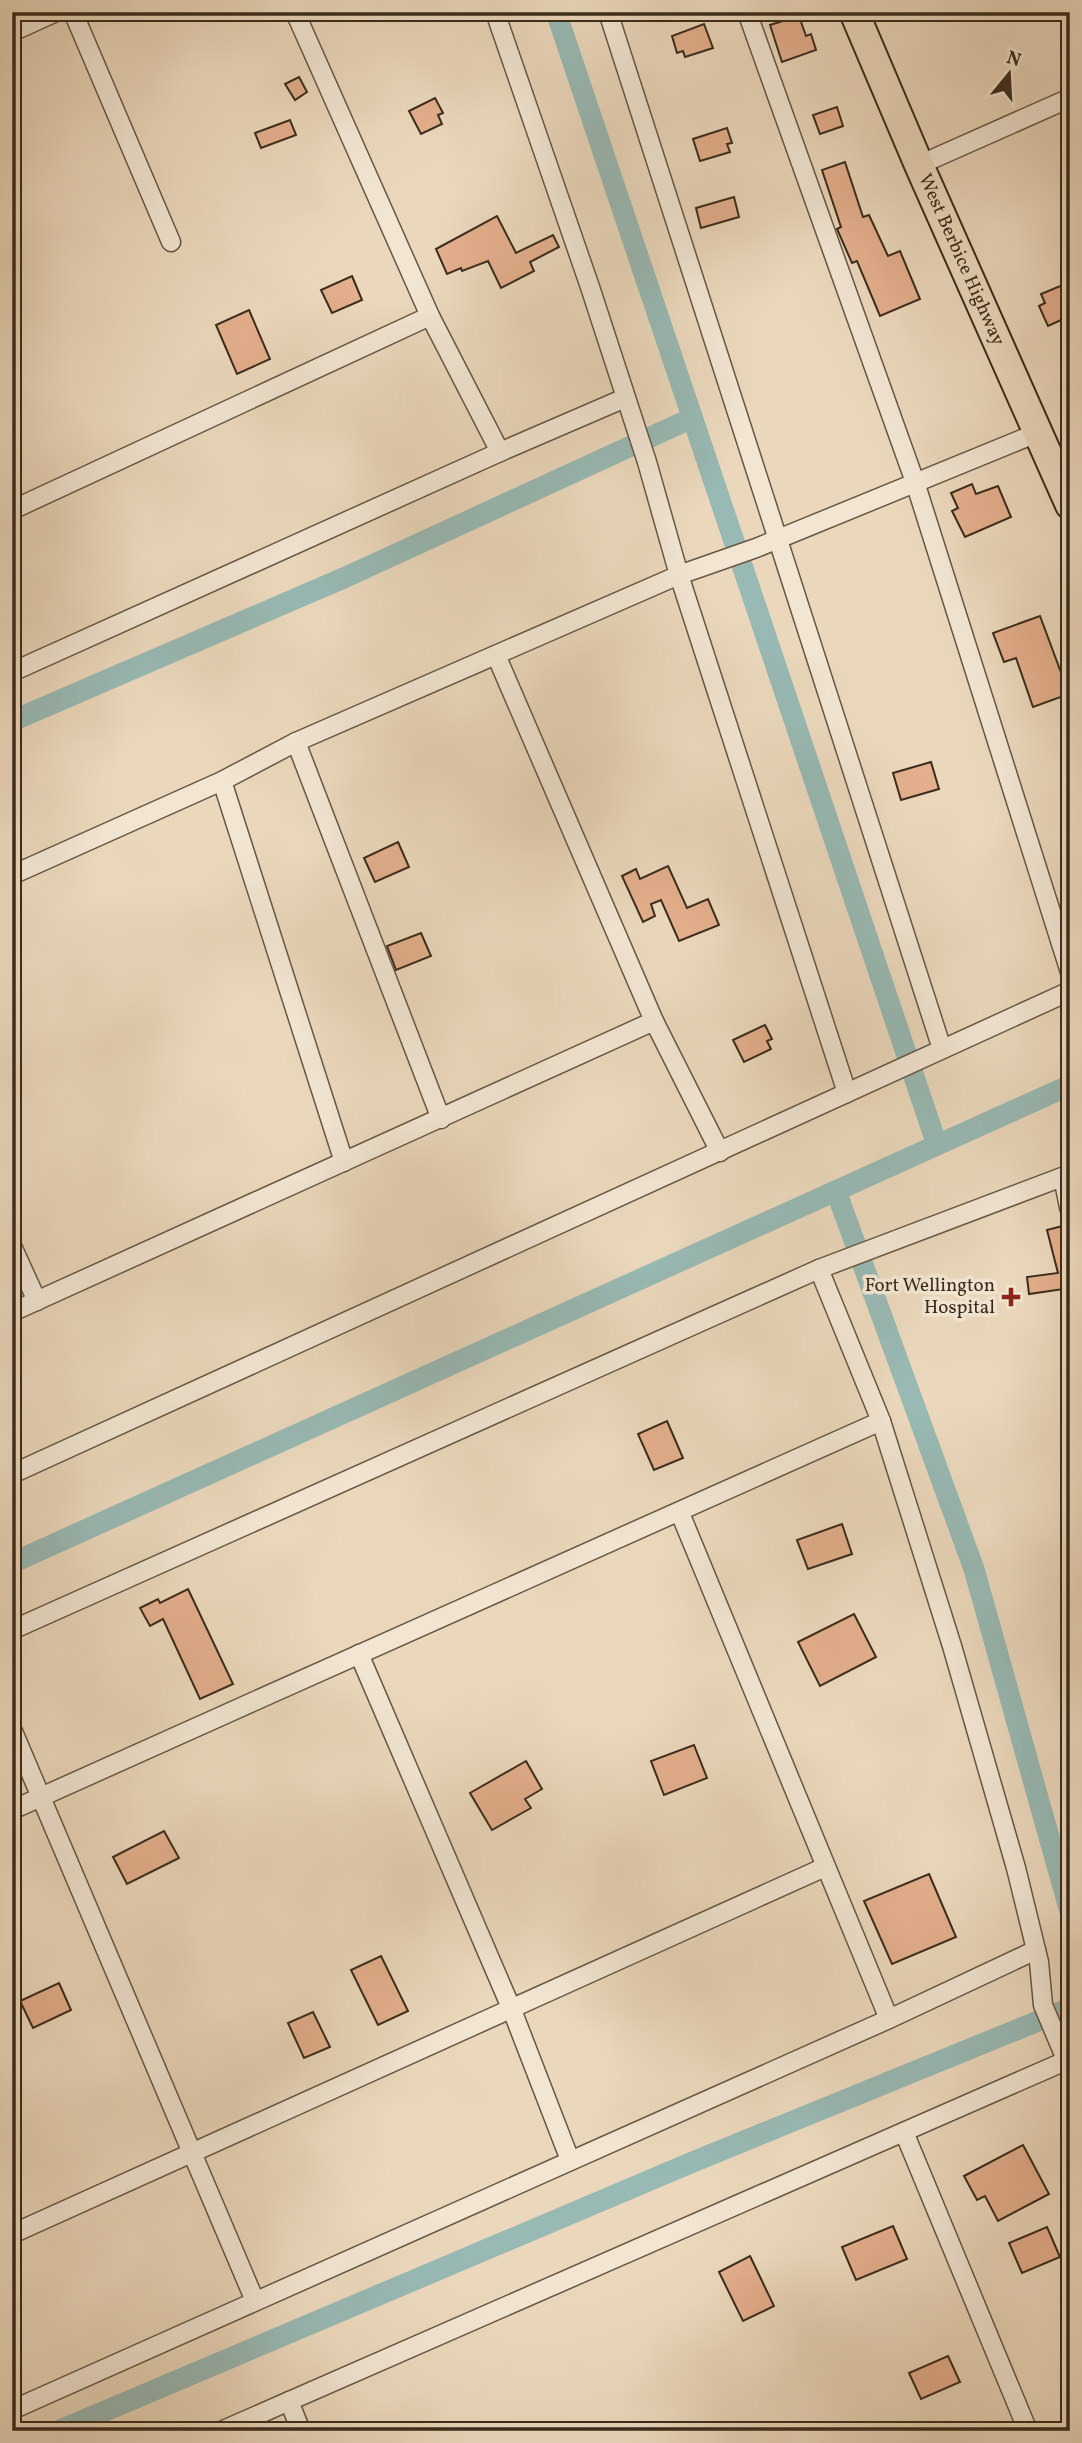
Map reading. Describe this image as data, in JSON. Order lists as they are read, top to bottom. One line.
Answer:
{"streets":{"main road":["West Berbice Highway"]},"places":{"health":["Fort Wellington Hospital"]},"north":"top"}
